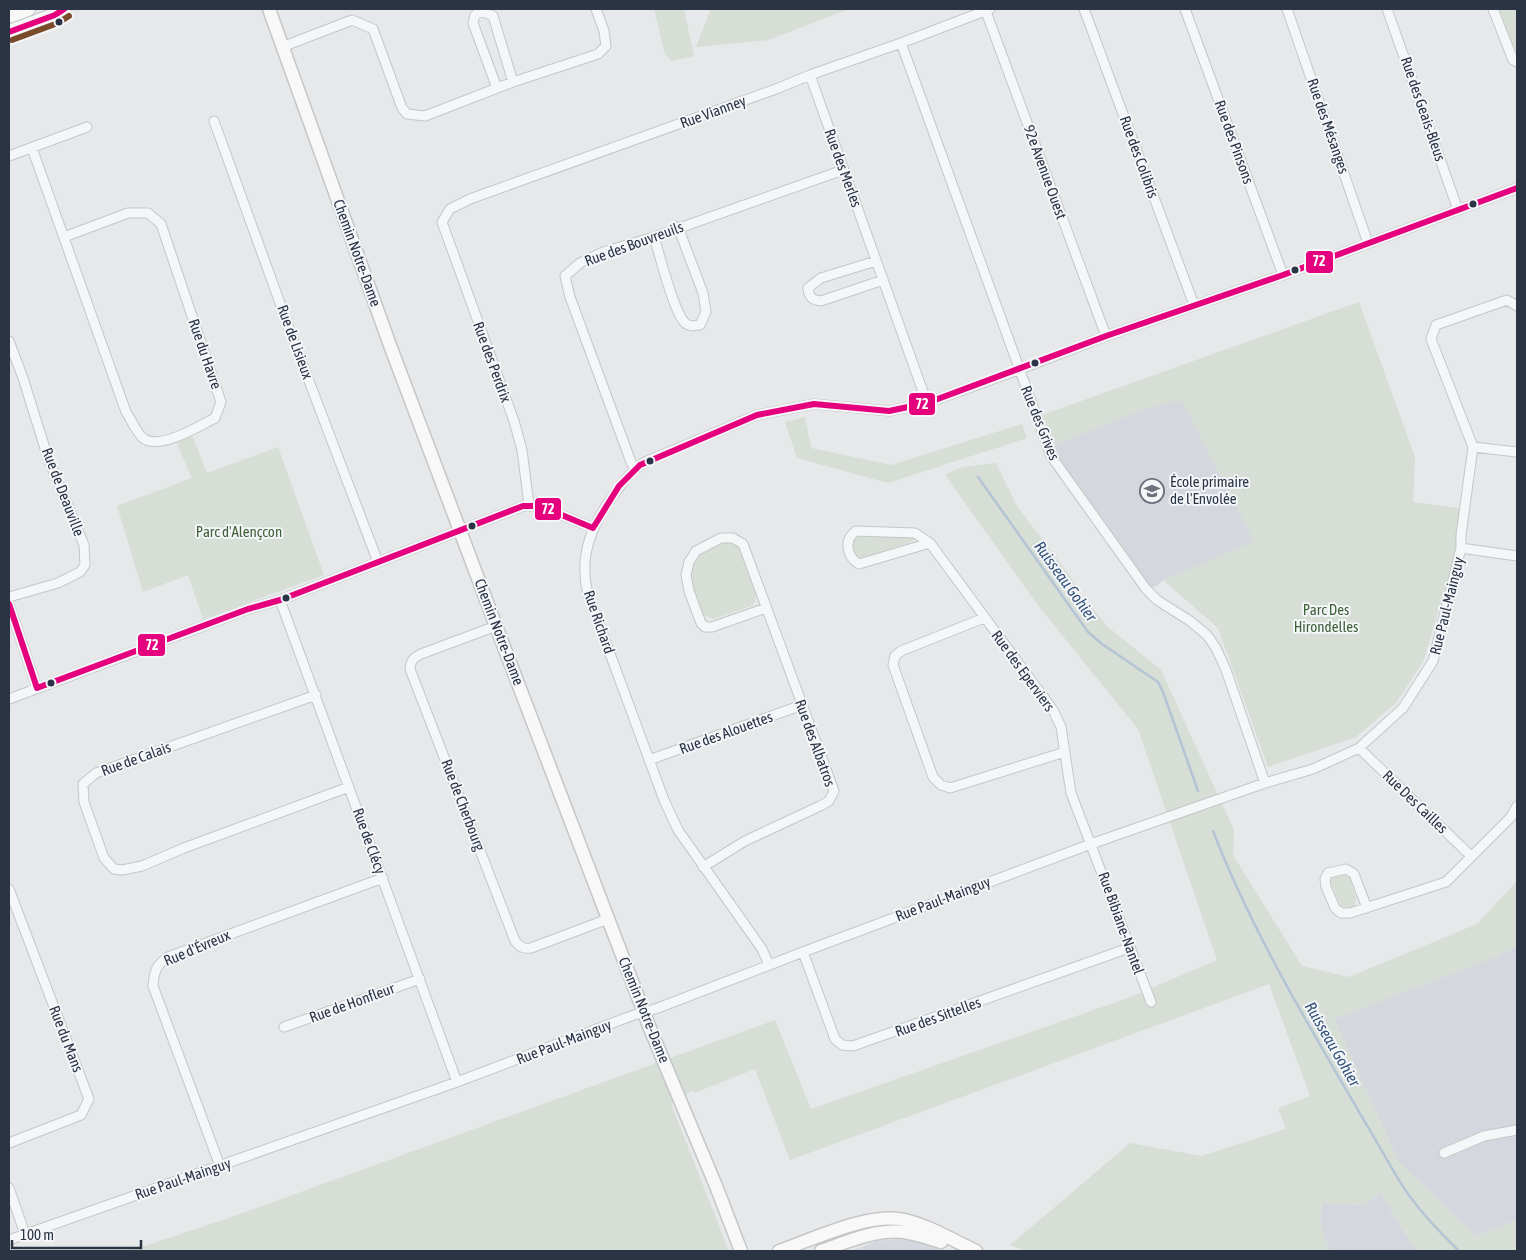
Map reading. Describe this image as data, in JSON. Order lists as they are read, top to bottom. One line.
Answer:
{"streets":{"street":["Rue des Geais-Bleus","Rue Vianney","Rue des Mésanges","Rue des Pinsons","Rue des Colibris","Rue des Merles","92e Avenue Ouest","Rue des Bouvreuils","Chemin Notre-Dame","Rue de Lisieux","Rue du Havre","Rue des Perdrix","Rue des Grives","Rue de Deauville","Rue Paul-Mainguy","Rue Richard","Rue des Eperviers","Rue des Alouettes","Rue des Albatros","Rue de Calais","Rue Des Cailles","Rue de Cherbourg","Rue de Clécy","Rue Bibiane-Nantel","Rue d'Évreux","Rue de Honfleur","Rue des Sittelles","Rue du Mans"]},"crossings":[["Rue des Geais-Bleus","Rue Richard"],["Rue Vianney","Rue des Merles"],["Rue Vianney","92e Avenue Ouest"],["Rue Vianney","Rue des Perdrix"],["Rue Vianney","Rue des Grives"],["Rue des Mésanges","Rue Richard"],["Rue des Pinsons","Rue Richard"],["Rue des Colibris","Rue Richard"],["Rue des Merles","Rue des Bouvreuils"],["Rue des Merles","Rue Richard"],["92e Avenue Ouest","Rue Richard"],["Rue des Bouvreuils","Rue Richard"],["Chemin Notre-Dame","Rue Paul-Mainguy"],["Chemin Notre-Dame","Rue de Cherbourg"],["Rue des Grives","Rue Paul-Mainguy"],["Rue des Grives","Rue Richard"],["Rue Paul-Mainguy","Rue Richard"],["Rue Paul-Mainguy","Rue des Eperviers"],["Rue Paul-Mainguy","Rue Des Cailles"],["Rue Paul-Mainguy","Rue de Clécy"],["Rue Paul-Mainguy","Rue Bibiane-Nantel"],["Rue Paul-Mainguy","Rue d'Évreux"],["Rue Paul-Mainguy","Rue des Sittelles"],["Rue Richard","Rue des Alouettes"],["Rue Richard","Rue des Albatros"],["Rue des Eperviers","Rue Bibiane-Nantel"],["Rue des Alouettes","Rue des Albatros"],["Rue de Calais","Rue de Clécy"],["Rue de Clécy","Rue d'Évreux"],["Rue de Clécy","Rue de Honfleur"],["Rue Bibiane-Nantel","Rue des Sittelles"]],"water":["Ruisseau Gohier"],"parks":["Parc d'Alençcon","Parc Des Hirondelles"],"places":{"school or university":["École primaire de l'Envolée"]},"lines":["transit line 72"],"scale_bar":"100 m"}
